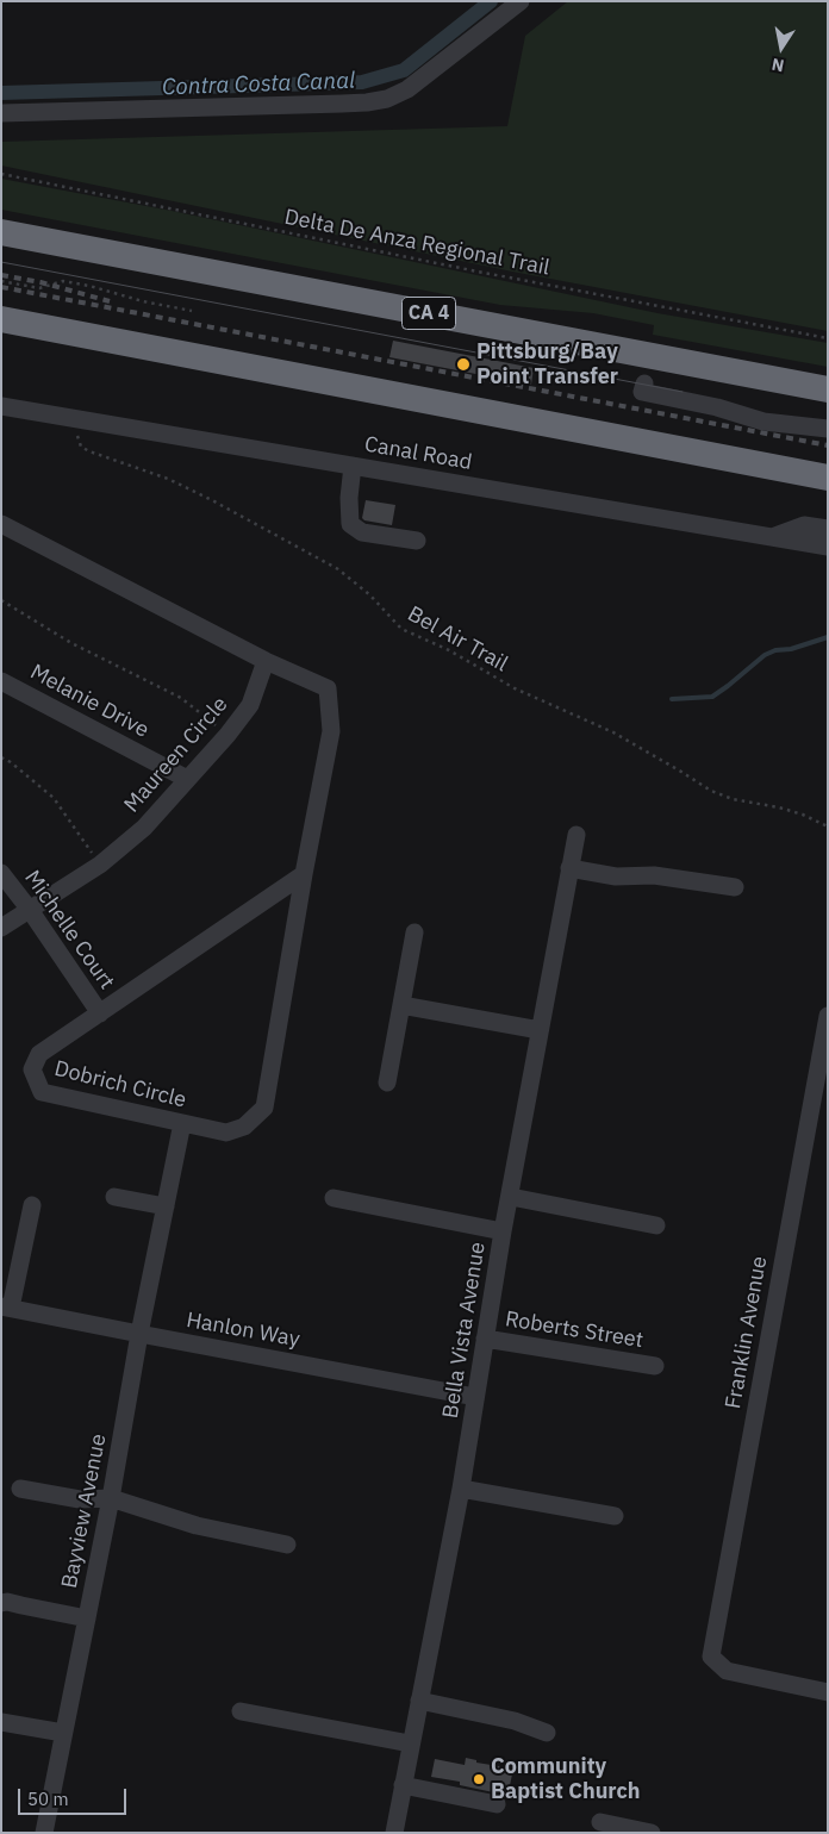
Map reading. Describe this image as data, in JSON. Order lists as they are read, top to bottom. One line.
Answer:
{"streets":{"highway":["CA 4"],"street":["Canal Road","Melanie Drive","Maureen Circle","Michelle Court","Dobrich Circle","Hanlon Way","Bella Vista Avenue","Roberts Street","Franklin Avenue","Bayview Avenue"],"path":["Delta De Anza Regional Trail","Bel Air Trail"]},"crossings":[["Canal Road","Bel Air Trail"],["Melanie Drive","Maureen Circle"],["Maureen Circle","Michelle Court"],["Maureen Circle","Dobrich Circle"],["Michelle Court","Dobrich Circle"],["Dobrich Circle","Bayview Avenue"],["Hanlon Way","Bella Vista Avenue"],["Hanlon Way","Bayview Avenue"],["Bella Vista Avenue","Roberts Street"]],"water":["Contra Costa Canal"],"places":["Pittsburg/Bay Point Transfer","Community Baptist Church"],"scale_bar":"50 m","north":"bottom"}
